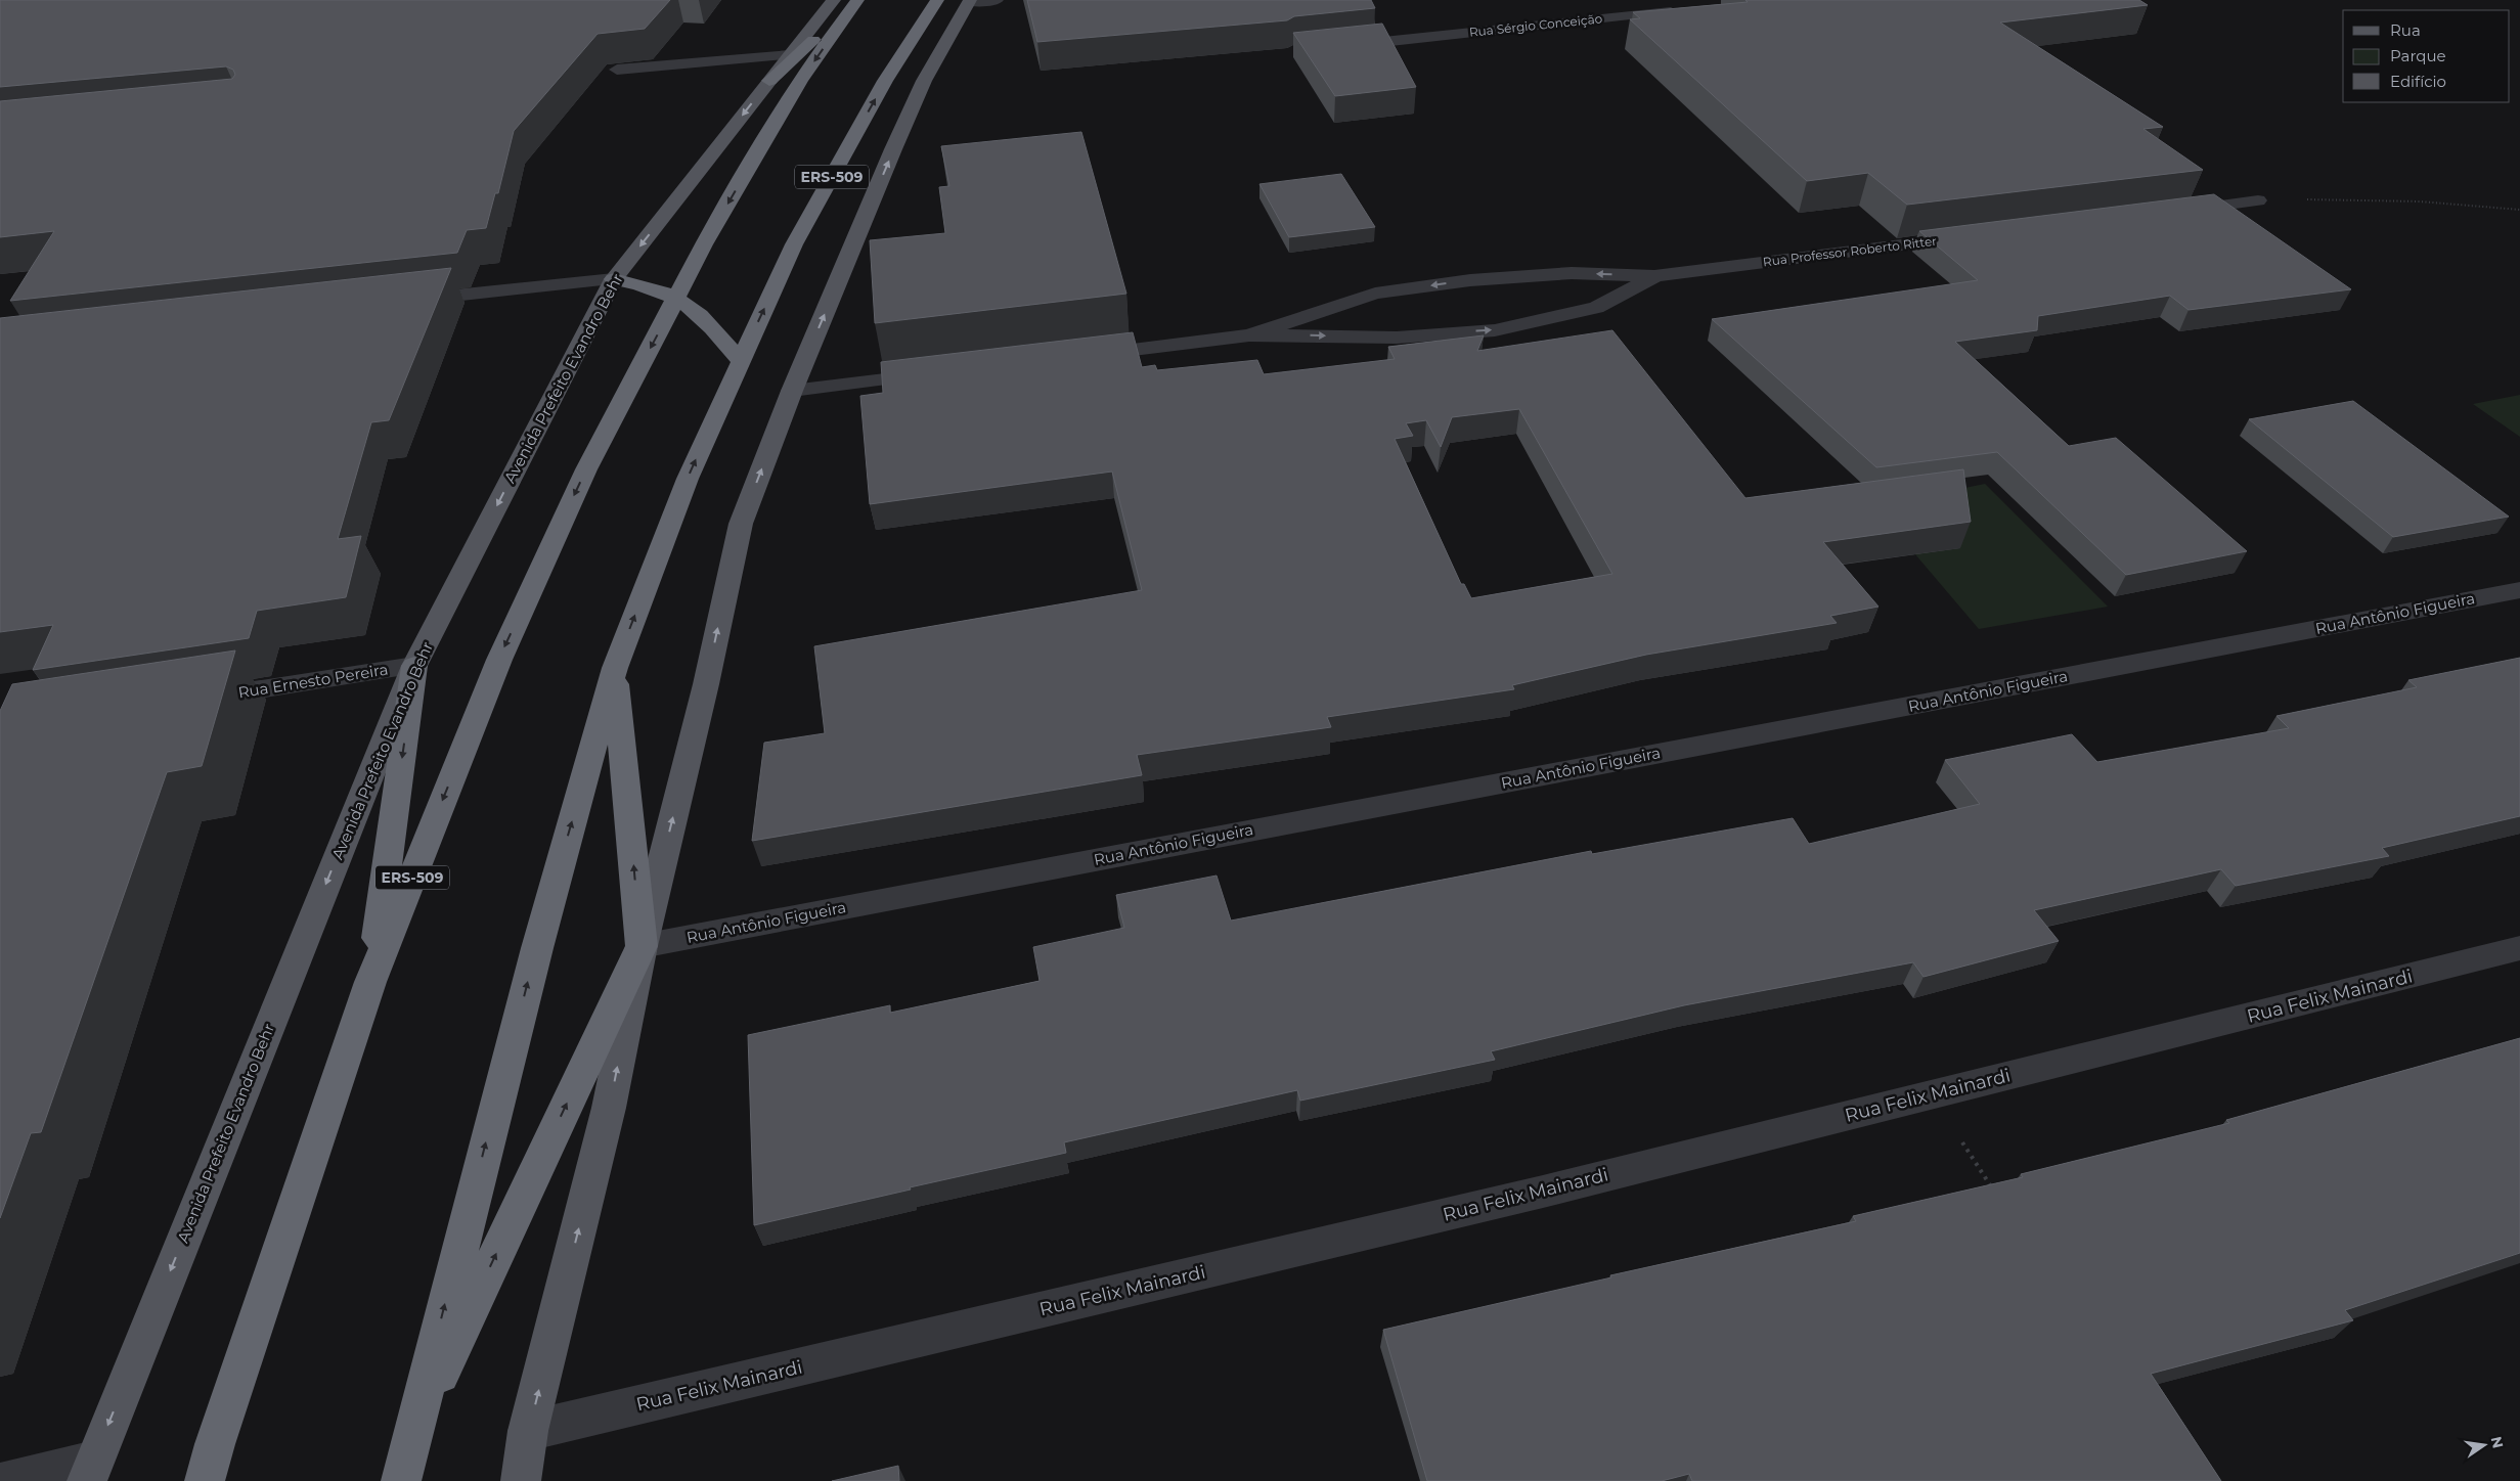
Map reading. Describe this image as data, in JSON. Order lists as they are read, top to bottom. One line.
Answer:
{"streets":{"highway":["ERS-509"],"main road":["Avenida Prefeito Evandro Behr"],"street":["Rua Sérgio Conceição","Rua Professor Roberto Ritter","Rua Antônio Figueira","Rua Ernesto Pereira","Rua Felix Mainardi"]},"crossings":[["ERS-509","Avenida Prefeito Evandro Behr"],["ERS-509","Rua Antônio Figueira"],["ERS-509","Rua Ernesto Pereira"],["ERS-509","Rua Felix Mainardi"],["Avenida Prefeito Evandro Behr","Rua Ernesto Pereira"]],"legend":["Rua","Parque","Edifício"],"north":"right"}
